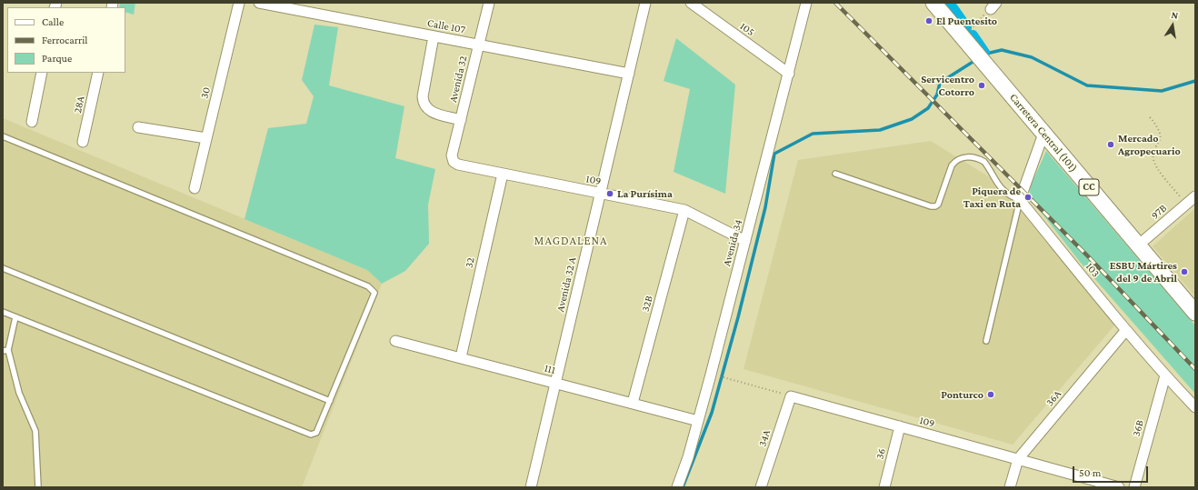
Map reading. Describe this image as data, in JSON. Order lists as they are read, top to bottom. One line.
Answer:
{"streets":{"main road":["Carretera Central (101)","CC"],"street":["Calle 107","105","Avenida 32","30","28A","109","97B","Avenida 34","32","103","Avenida 32 A","32B","111","36A","36B","34A","36"]},"crossings":[["Calle 107","Avenida 32"],["Calle 107","Avenida 32 A"],["105","Avenida 34"],["Avenida 32","109"],["Carretera Central (101)","97B"],["109","Avenida 34"],["109","32"],["109","Avenida 32 A"],["109","32B"],["109","36A"],["109","34A"],["109","36"],["Avenida 34","111"],["32","111"],["103","36A"],["103","36B"],["Avenida 32 A","111"],["32B","111"]],"districts":["MAGDALENA"],"places":["El Puentesito","Servicentro Cotorro","Mercado Agropecuario","La Purísima","Piquera de Taxi en Ruta","ESBU Mártires del 9 de Abril","Ponturco"],"legend":["Calle","Ferrocarril","Parque"],"scale_bar":"50 m","north":"top"}
